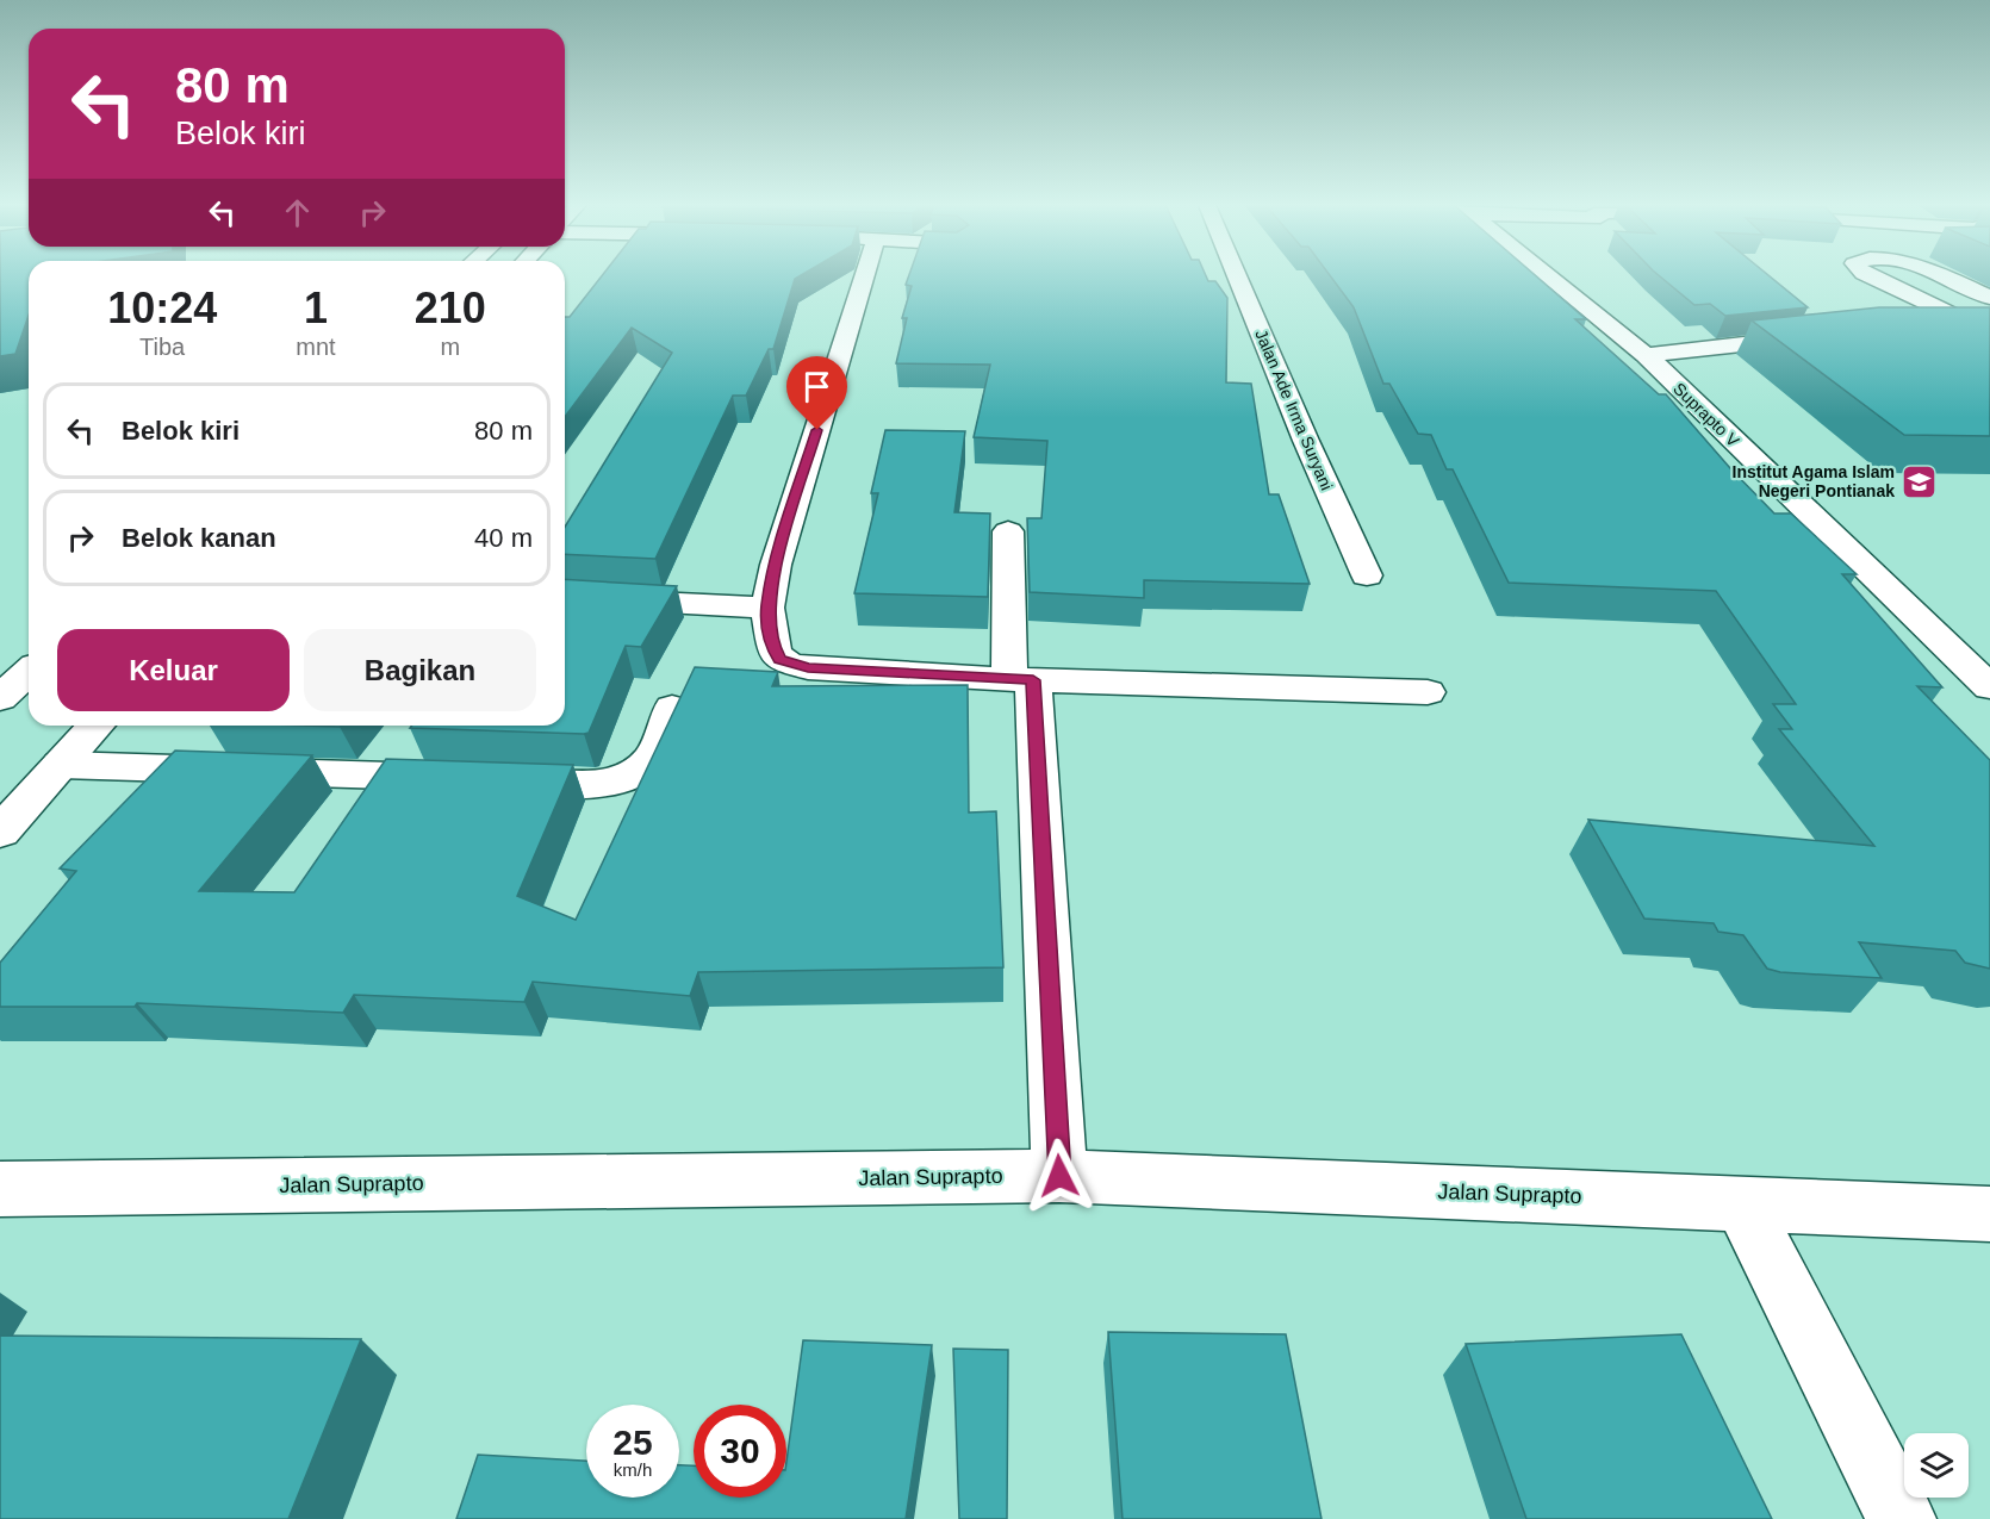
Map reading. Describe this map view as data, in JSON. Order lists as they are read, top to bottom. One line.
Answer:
{"streets":{"street":["Jalan Ade Irma Suryani","Suprapto V","Jalan Suprapto"]},"places":{"school or university":["Institut Agama Islam Negeri Pontianak"]},"page":{"turn":["80 m","Belok kiri"],"eta":["10:24","Tiba","1","mnt","210","m"],"list":[{"name":"Belok kiri","value":"80 m"},{"name":"Belok kanan","value":"40 m"}],"buttons":["Keluar","Bagikan"],"speed":"25 km/h","limit":"30"}}
